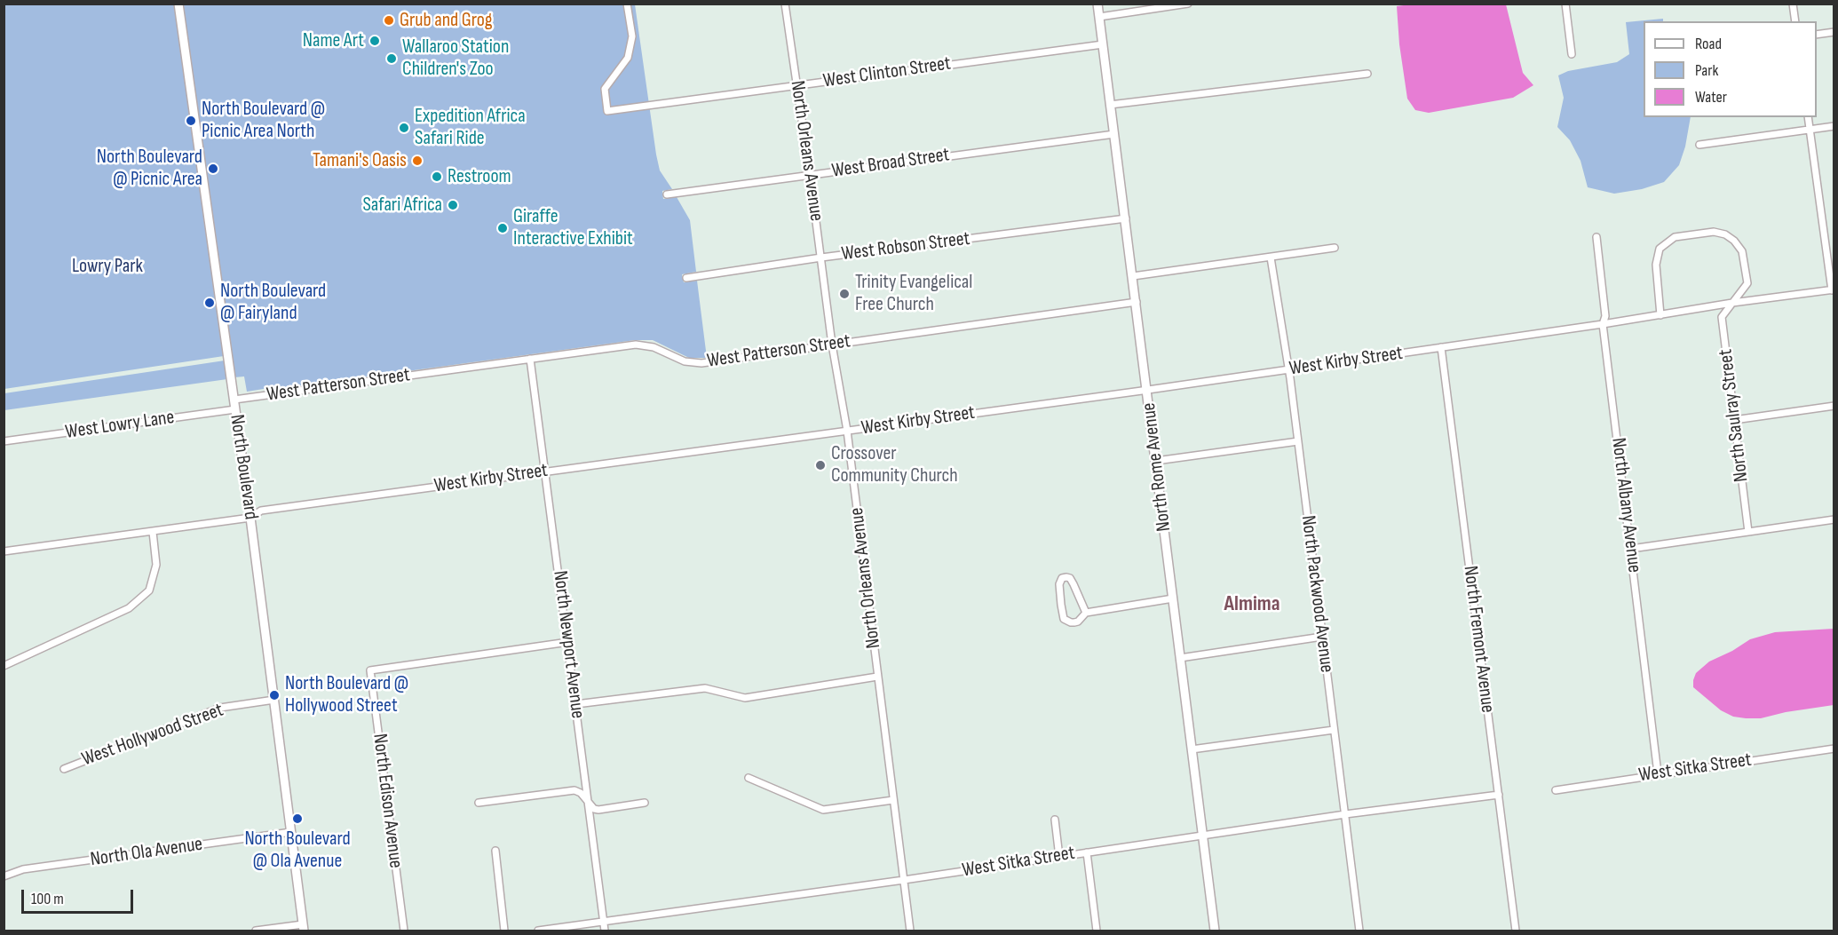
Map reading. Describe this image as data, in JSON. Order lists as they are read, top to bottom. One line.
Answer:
{"streets":{"street":["West Clinton Street","North Orleans Avenue","West Broad Street","West Robson Street","West Patterson Street","West Kirby Street","North Saulray Street","West Lowry Lane","North Boulevard","North Rome Avenue","North Albany Avenue","North Packwood Avenue","North Fremont Avenue","North Newport Avenue","West Hollywood Street","West Sitka Street","North Edison Avenue","North Ola Avenue"]},"crossings":[["West Clinton Street","North Orleans Avenue"],["West Clinton Street","North Rome Avenue"],["North Orleans Avenue","West Broad Street"],["North Orleans Avenue","West Robson Street"],["North Orleans Avenue","West Patterson Street"],["North Orleans Avenue","West Kirby Street"],["North Orleans Avenue","West Sitka Street"],["West Broad Street","North Rome Avenue"],["West Robson Street","North Rome Avenue"],["West Patterson Street","North Boulevard"],["West Patterson Street","North Rome Avenue"],["West Patterson Street","North Newport Avenue"],["West Kirby Street","North Saulray Street"],["West Kirby Street","North Boulevard"],["West Kirby Street","North Rome Avenue"],["West Kirby Street","North Albany Avenue"],["West Kirby Street","North Packwood Avenue"],["West Kirby Street","North Fremont Avenue"],["West Kirby Street","North Newport Avenue"],["West Lowry Lane","North Boulevard"],["North Boulevard","West Hollywood Street"],["North Boulevard","North Ola Avenue"],["North Rome Avenue","West Sitka Street"],["North Albany Avenue","West Sitka Street"],["North Packwood Avenue","West Sitka Street"],["North Fremont Avenue","West Sitka Street"],["North Newport Avenue","West Sitka Street"],["North Newport Avenue","North Edison Avenue"]],"districts":["Almima"],"parks":["Lowry Park"],"places":["Grub and Grog","Name Art","Wallaroo Station Children's Zoo","North Boulevard @ Picnic Area North","Expedition Africa Safari Ride","Tamani's Oasis","North Boulevard @ Picnic Area","Restroom","Safari Africa","Giraffe Interactive Exhibit","Trinity Evangelical Free Church","North Boulevard @ Fairyland","Crossover Community Church","North Boulevard @ Hollywood Street","North Boulevard @ Ola Avenue"],"legend":["Road","Park","Water"],"scale_bar":"100 m"}
